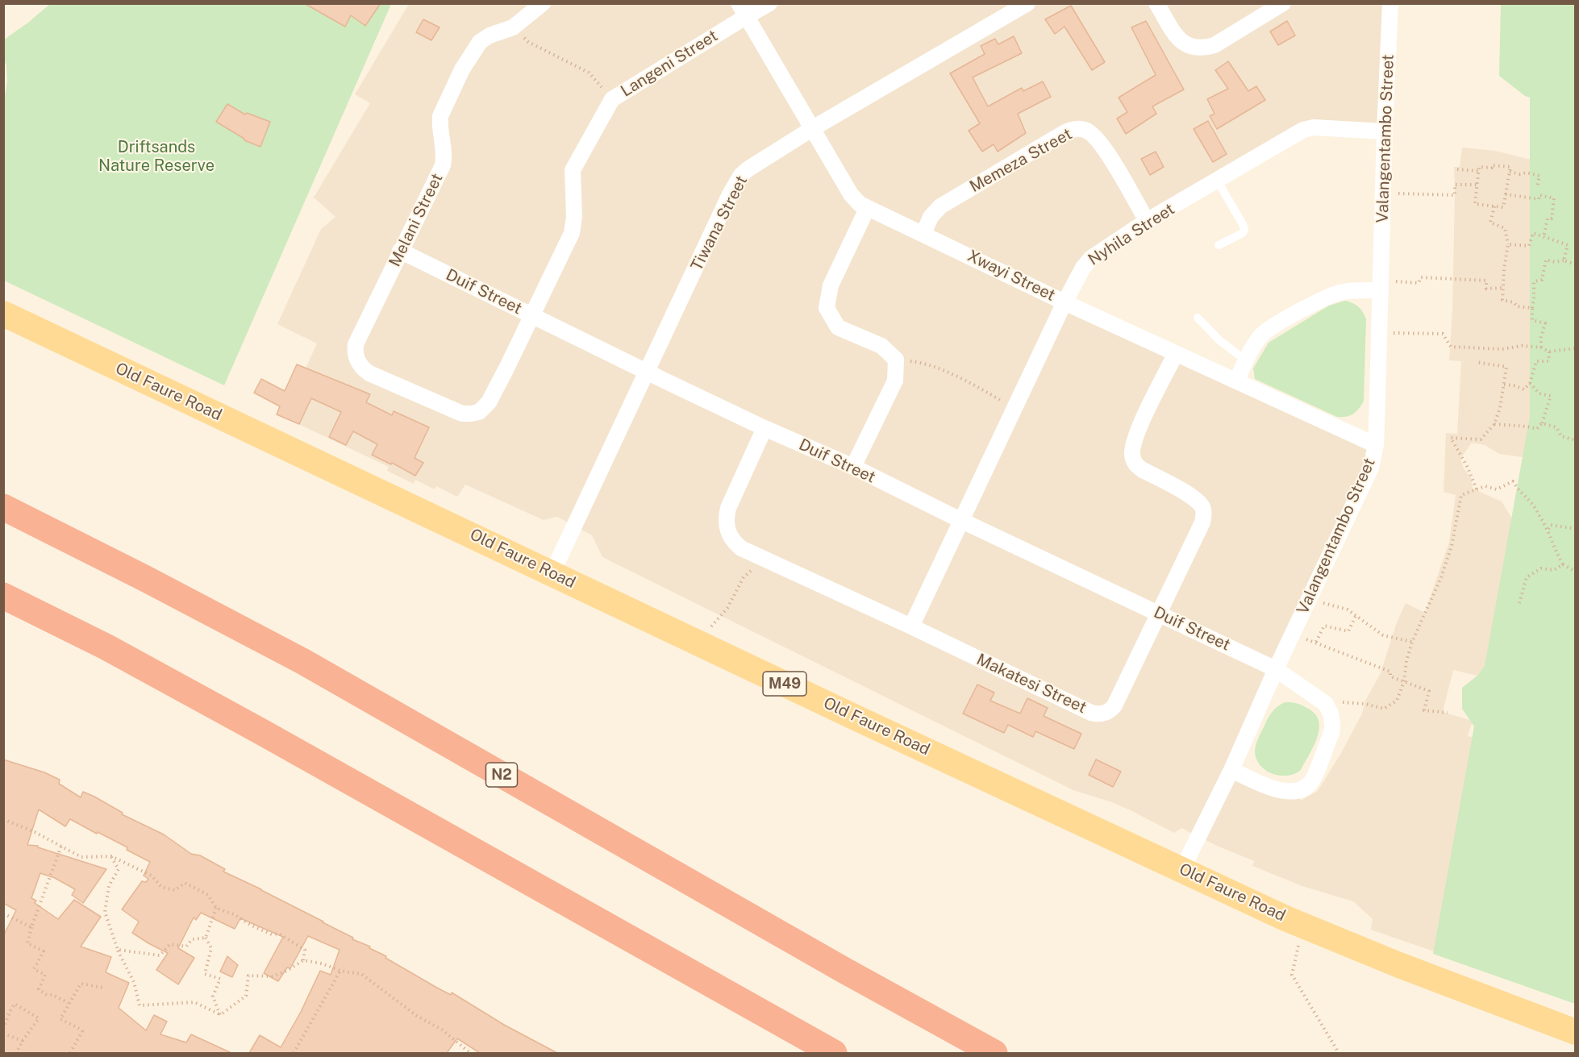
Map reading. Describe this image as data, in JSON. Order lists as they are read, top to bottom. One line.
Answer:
{"streets":{"highway":["N2"],"main road":["Old Faure Road","M49"],"street":["Langeni Street","Valangentambo Street","Memeza Street","Melani Street","Tiwana Street","Nyhila Street","Xwayi Street","Duif Street","Makatesi Street"]},"crossings":[["Langeni Street","Melani Street"],["Langeni Street","Xwayi Street"],["Langeni Street","Duif Street"],["Valangentambo Street","Nyhila Street"],["Valangentambo Street","Xwayi Street"],["Valangentambo Street","Duif Street"],["Valangentambo Street","Old Faure Road"],["Memeza Street","Nyhila Street"],["Memeza Street","Xwayi Street"],["Melani Street","Duif Street"],["Tiwana Street","Xwayi Street"],["Tiwana Street","Duif Street"],["Tiwana Street","Old Faure Road"],["Nyhila Street","Xwayi Street"],["Nyhila Street","Duif Street"],["Nyhila Street","Makatesi Street"],["Xwayi Street","Makatesi Street"],["Duif Street","Makatesi Street"]],"parks":["Driftsands Nature Reserve"]}
